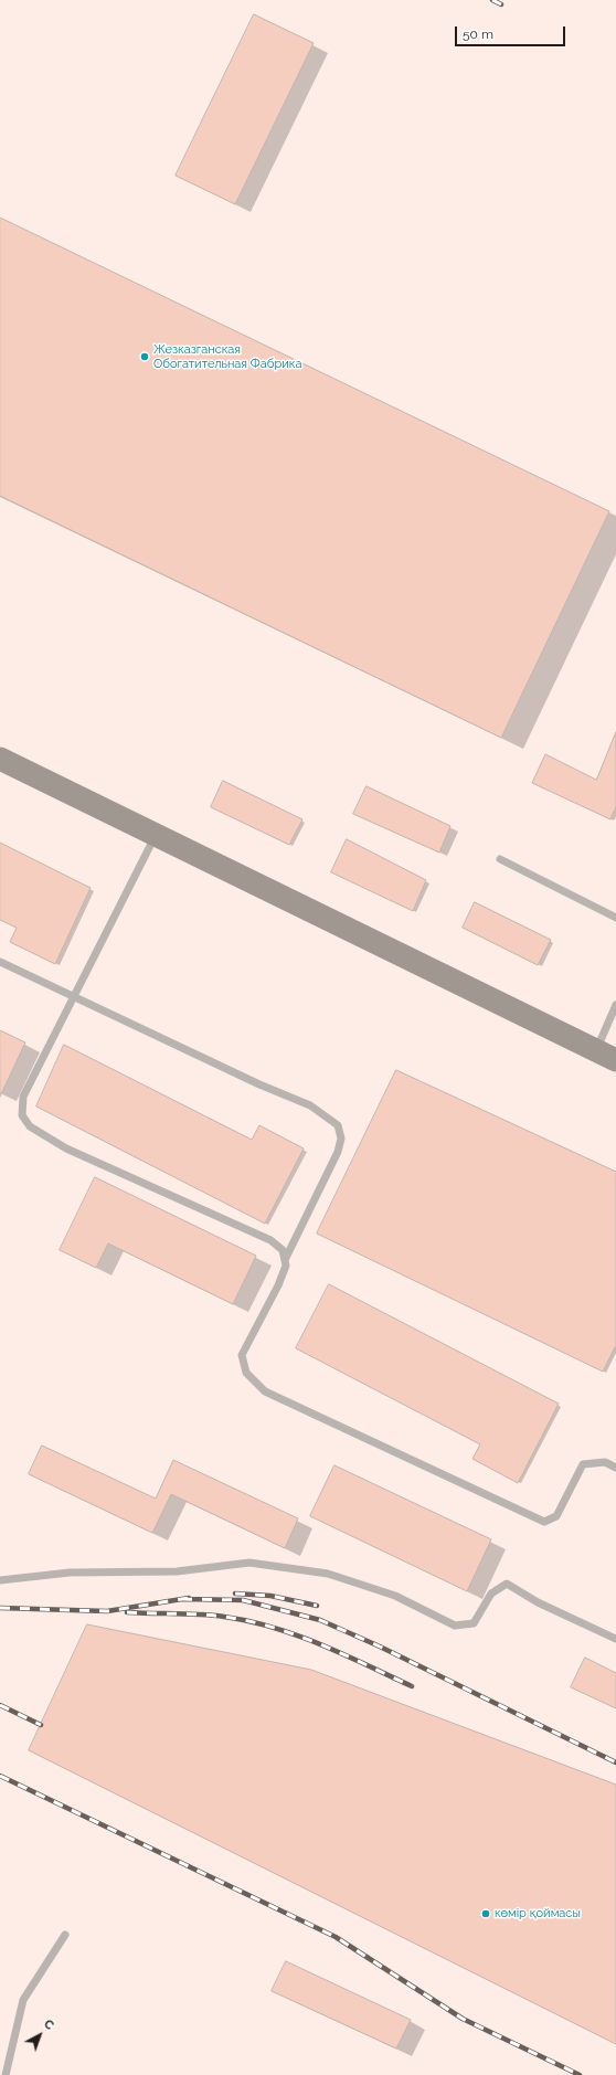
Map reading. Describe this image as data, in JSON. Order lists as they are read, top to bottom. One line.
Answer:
{"places":["Жезказганская Обогатительная Фабрика","көмір қоймасы"],"scale_bar":"50 m","north":"top right"}
